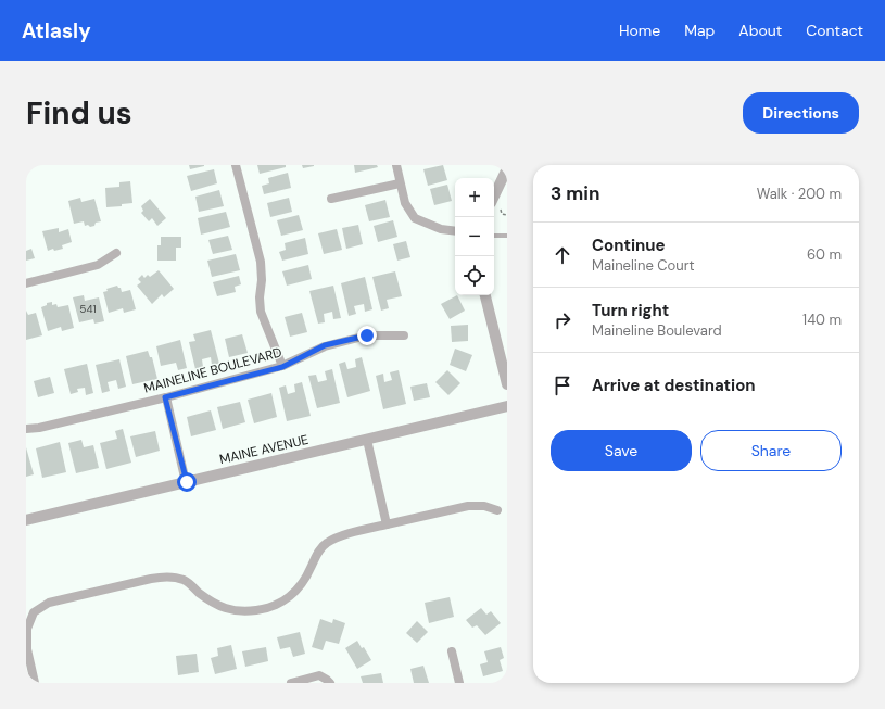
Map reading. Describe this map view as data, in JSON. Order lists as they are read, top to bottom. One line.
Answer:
{"streets":{"street":["MAINELINE BOULEVARD","MAINE AVENUE"]},"house_numbers":["541"],"page":{"header":"Atlasly","nav":["Home","Map","About","Contact"],"buttons":["Directions",["Save","Share"]],"title":"Find us","heading":["3 min","Walk · 200 m"],"map_buttons":["+","−"],"list":[["Continue","Maineline Court","60 m"],["Turn right","Maineline Boulevard","140 m"],"Arrive at destination"]}}
